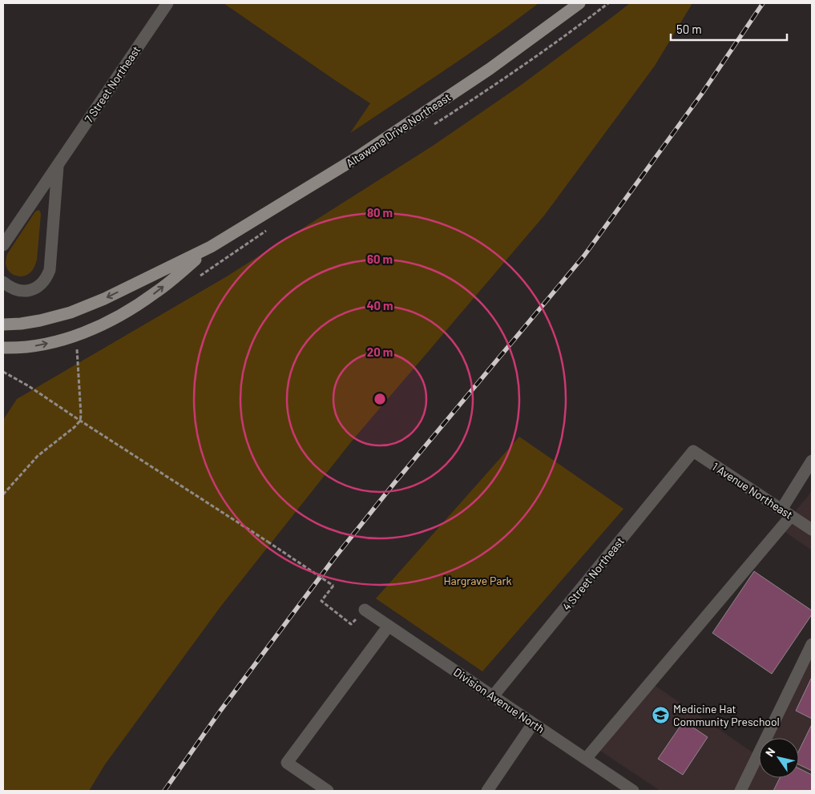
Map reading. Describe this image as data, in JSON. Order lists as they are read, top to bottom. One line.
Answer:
{"streets":{"main road":["Altawana Drive Northeast"],"street":["7 Street Northeast","1 Avenue Northeast","4 Street Northeast","Division Avenue North"]},"crossings":[["1 Avenue Northeast","4 Street Northeast"],["4 Street Northeast","Division Avenue North"]],"parks":["Hargrave Park"],"places":{"school or university":["Medicine Hat Community Preschool"]},"scale_bar":"50 m","north":"top left","rings":["80 m","60 m","40 m","20 m"]}
